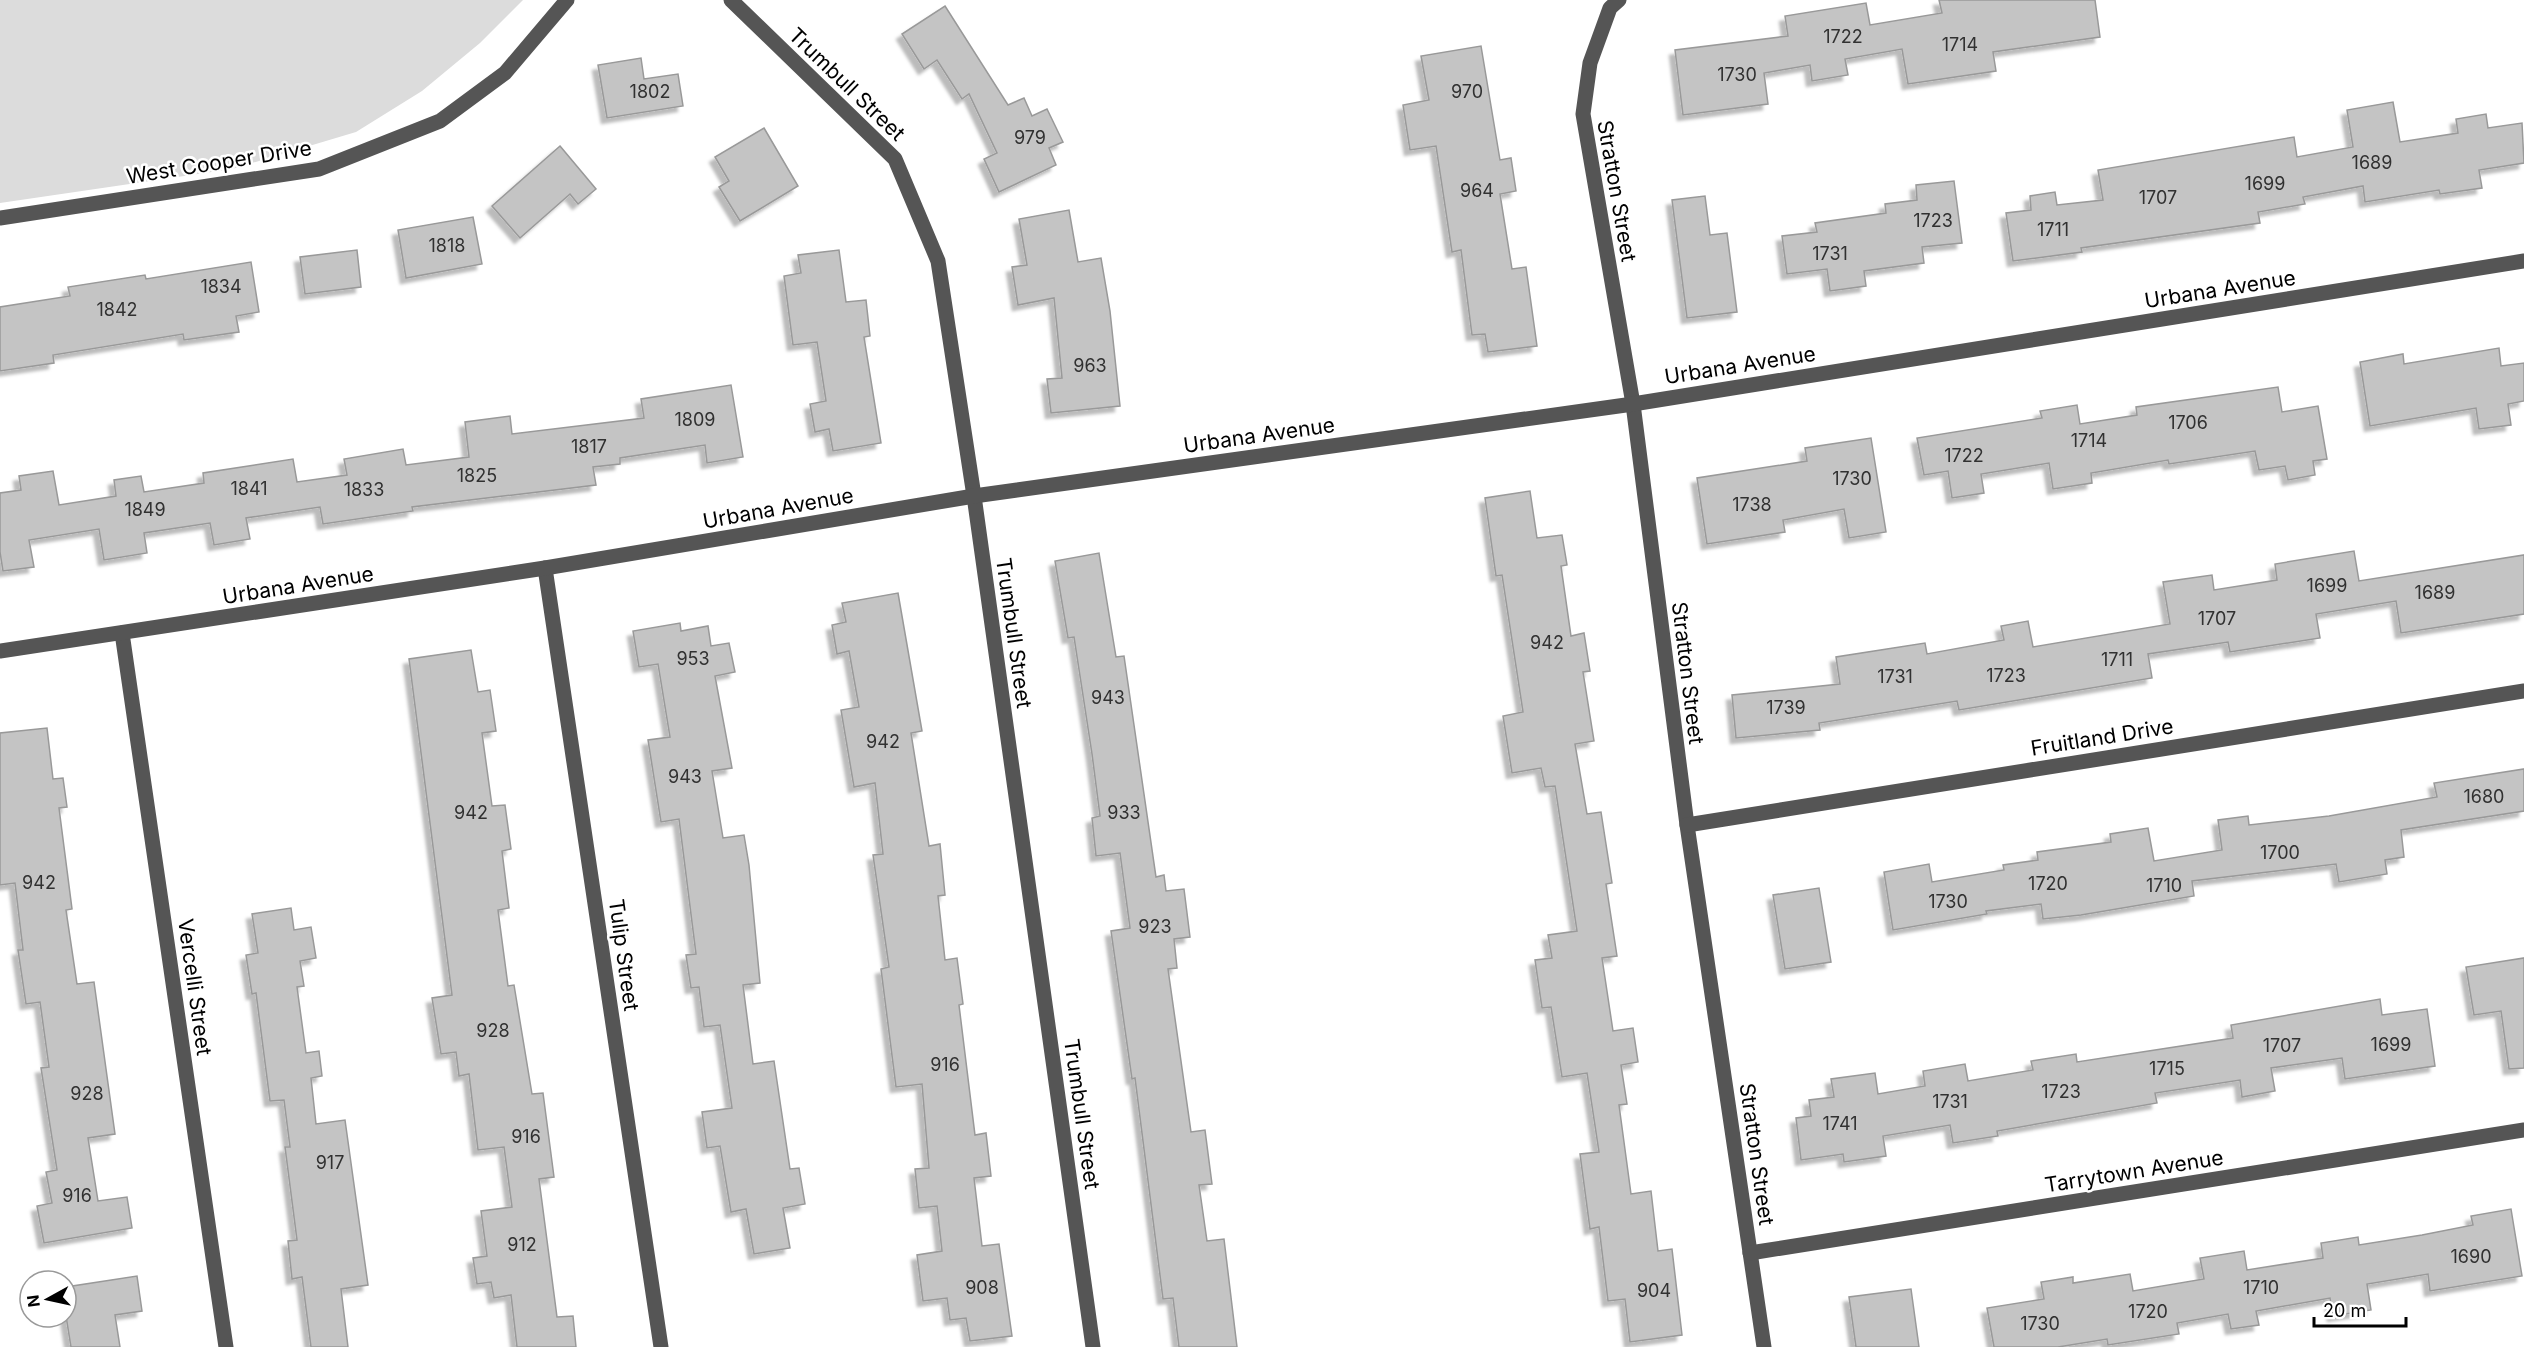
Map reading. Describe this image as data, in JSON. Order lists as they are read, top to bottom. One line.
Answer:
{"streets":{"street":["Trumbull Street","West Cooper Drive","Stratton Street","Urbana Avenue","Fruitland Drive","Tulip Street","Vercelli Street","Tarrytown Avenue"]},"crossings":[["Trumbull Street","Urbana Avenue"],["Stratton Street","Urbana Avenue"],["Stratton Street","Fruitland Drive"],["Stratton Street","Tarrytown Avenue"],["Urbana Avenue","Tulip Street"],["Urbana Avenue","Vercelli Street"]],"house_numbers":["1722","1714","1730","1802","970","979","1689","1699","964","1707","1723","1711","1818","1731","1834","1842","963","1809","1706","1714","1817","1722","1825","1730","1841","1833","1738","1849","1699","1689","1707","942","953","1711","1723","1731","943","1739","942","943","1680","942","933","1700","942","1720","1710","1730","923","928","1699","1707","916","1715","1723","928","1731","1741","916","917","916","912","1690","908","1710","904","1720","1730"],"scale_bar":"20 m","north":"left"}
